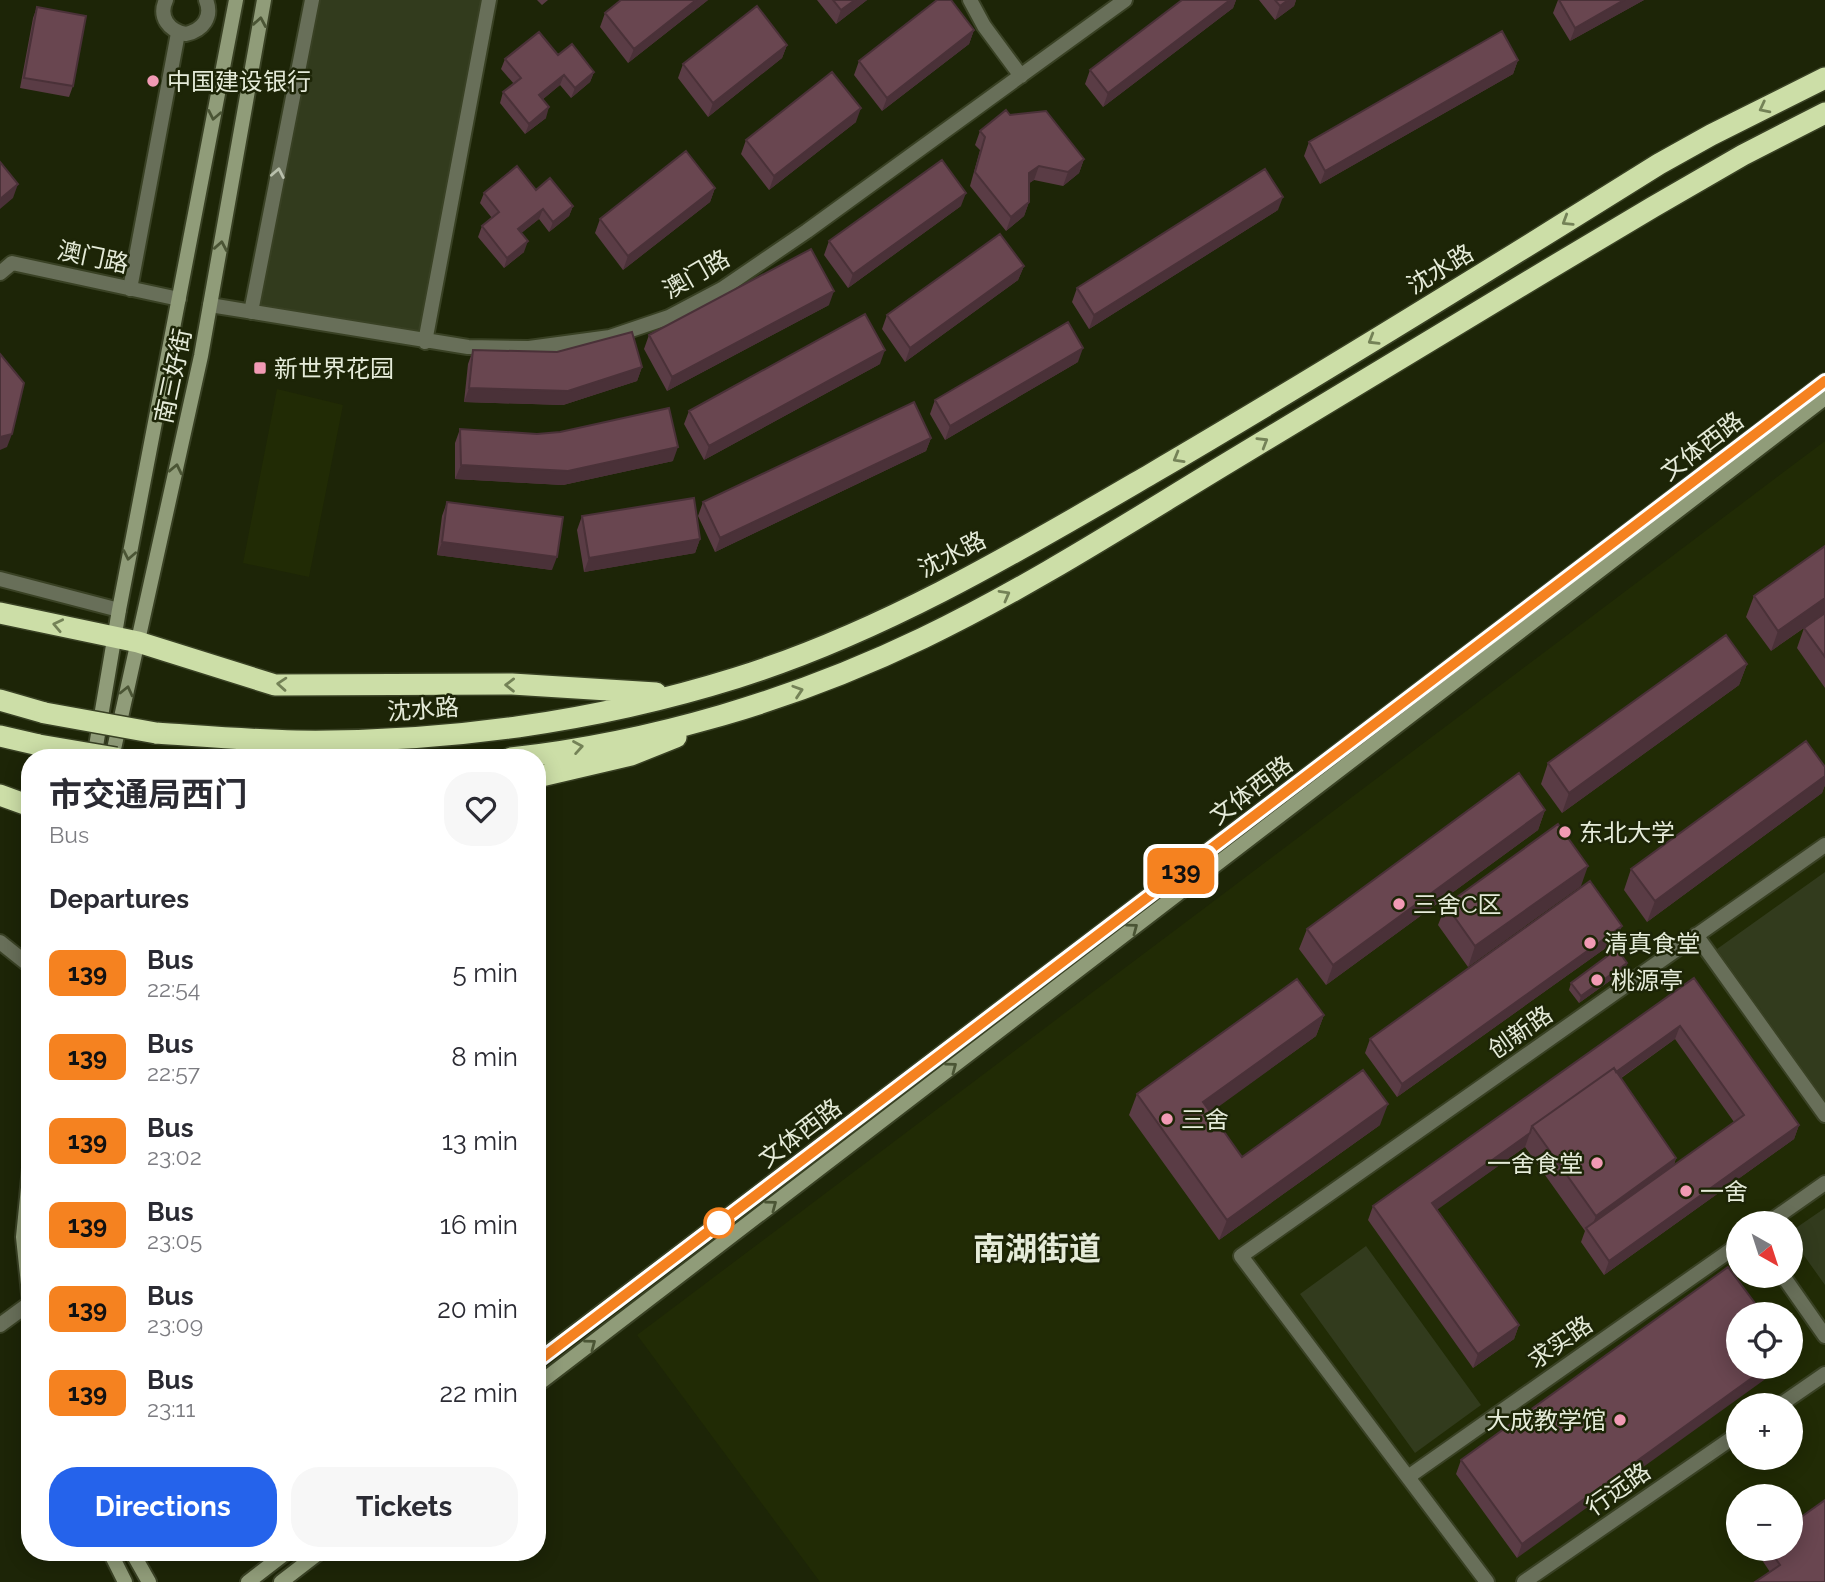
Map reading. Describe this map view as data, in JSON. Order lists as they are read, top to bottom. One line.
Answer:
{"streets":{"highway":["沈水路"],"street":["澳门路","南三好街","文体西路","创新路","求实路","行远路"]},"crossings":[["澳门路","南三好街"],["创新路","求实路"]],"districts":["南湖街道"],"places":{"other":["中国建设银行","东北大学","三舍C区","清真食堂","桃源亭","三舍","一舍食堂","一舍","大成教学馆"],"transit":["新世界花园"]},"lines":["bus line 139"],"north":"bottom right","page":{"on_map":"139","heading":[["市交通局西门","Bus"],"Departures"],"list":[{"mark":"139","name":"Bus","note":"22:54","value":"5 min"},{"mark":"139","name":"Bus","note":"22:57","value":"8 min"},{"mark":"139","name":"Bus","note":"23:02","value":"13 min"},{"mark":"139","name":"Bus","note":"23:05","value":"16 min"},{"mark":"139","name":"Bus","note":"23:09","value":"20 min"},{"mark":"139","name":"Bus","note":"23:11","value":"22 min"}],"map_buttons":["+","−"],"buttons":["Directions","Tickets"]}}
